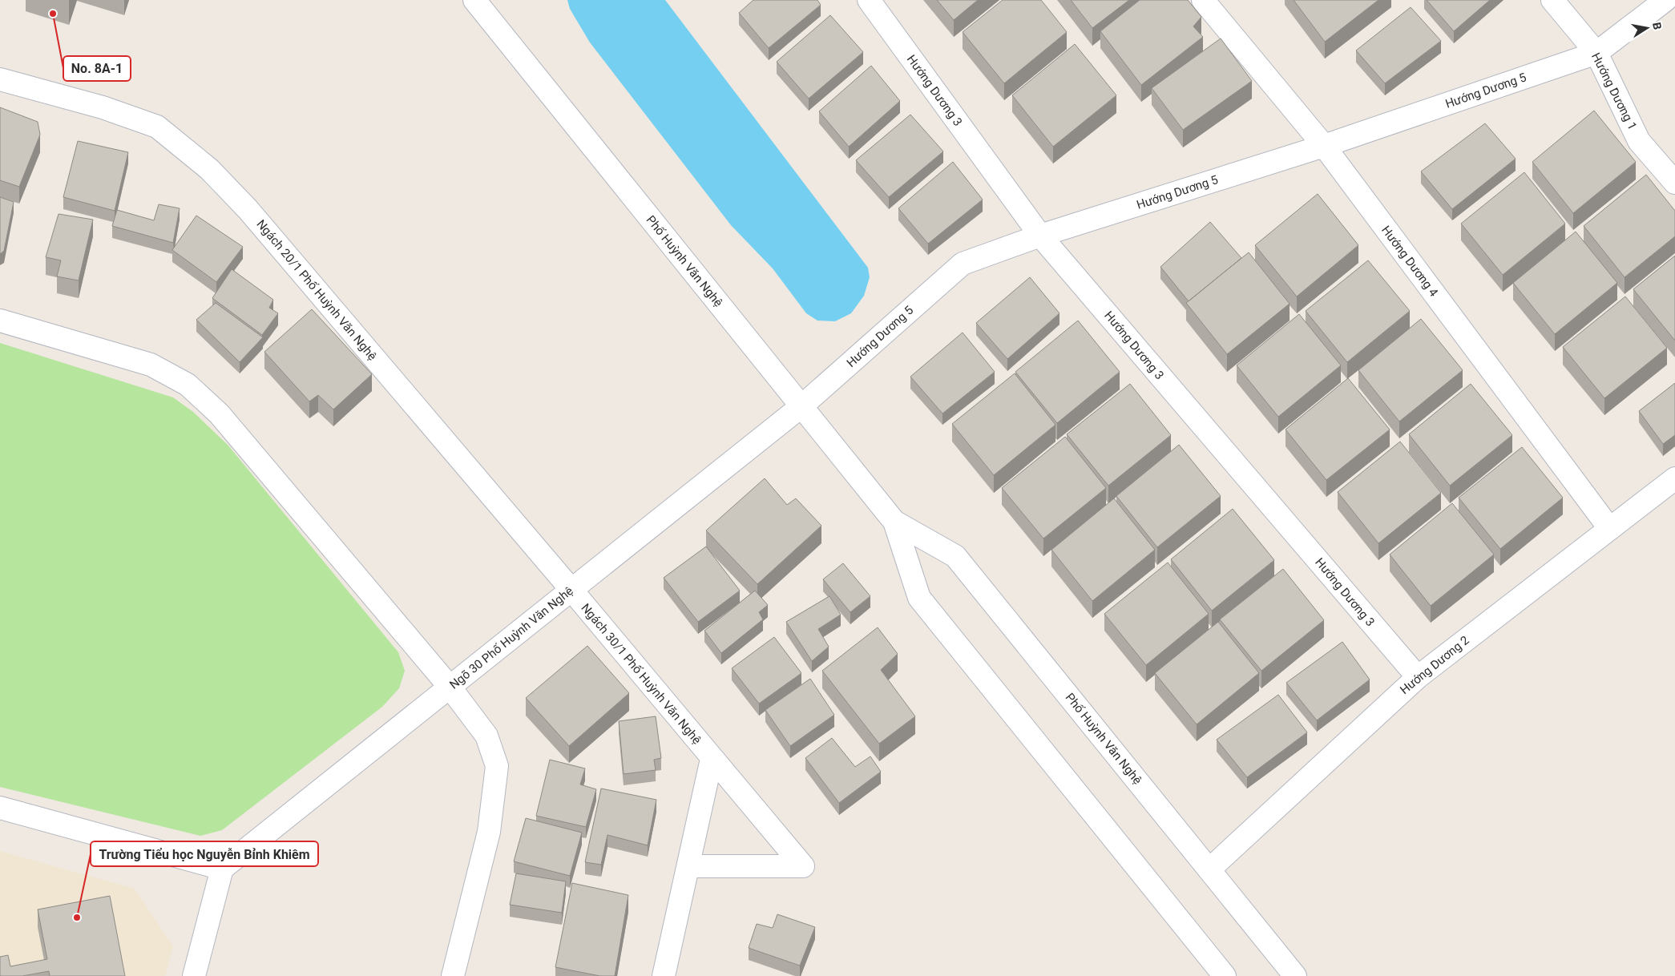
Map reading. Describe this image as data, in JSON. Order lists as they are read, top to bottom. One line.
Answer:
{"streets":{"street":["Hướng Dương 3","Hướng Dương 5","Hướng Dương 1","Phố Huỳnh Văn Nghệ","Hướng Dương 4","Ngách 20/1 Phố Huỳnh Văn Nghệ","Ngõ 30 Phố Huỳnh Văn Nghệ","Hướng Dương 2","Ngách 30/1 Phố Huỳnh Văn Nghệ"]},"crossings":[["Hướng Dương 3","Hướng Dương 5"],["Hướng Dương 3","Hướng Dương 2"],["Hướng Dương 5","Hướng Dương 1"],["Hướng Dương 5","Phố Huỳnh Văn Nghệ"],["Hướng Dương 5","Hướng Dương 4"],["Hướng Dương 5","Ngõ 30 Phố Huỳnh Văn Nghệ"],["Phố Huỳnh Văn Nghệ","Ngõ 30 Phố Huỳnh Văn Nghệ"],["Phố Huỳnh Văn Nghệ","Hướng Dương 2"],["Hướng Dương 4","Hướng Dương 2"],["Ngách 20/1 Phố Huỳnh Văn Nghệ","Ngõ 30 Phố Huỳnh Văn Nghệ"],["Ngách 20/1 Phố Huỳnh Văn Nghệ","Ngách 30/1 Phố Huỳnh Văn Nghệ"],["Ngõ 30 Phố Huỳnh Văn Nghệ","Ngách 30/1 Phố Huỳnh Văn Nghệ"]],"places":["No. 8A-1","Trường Tiểu học Nguyễn Bỉnh Khiêm"],"north":"right"}
